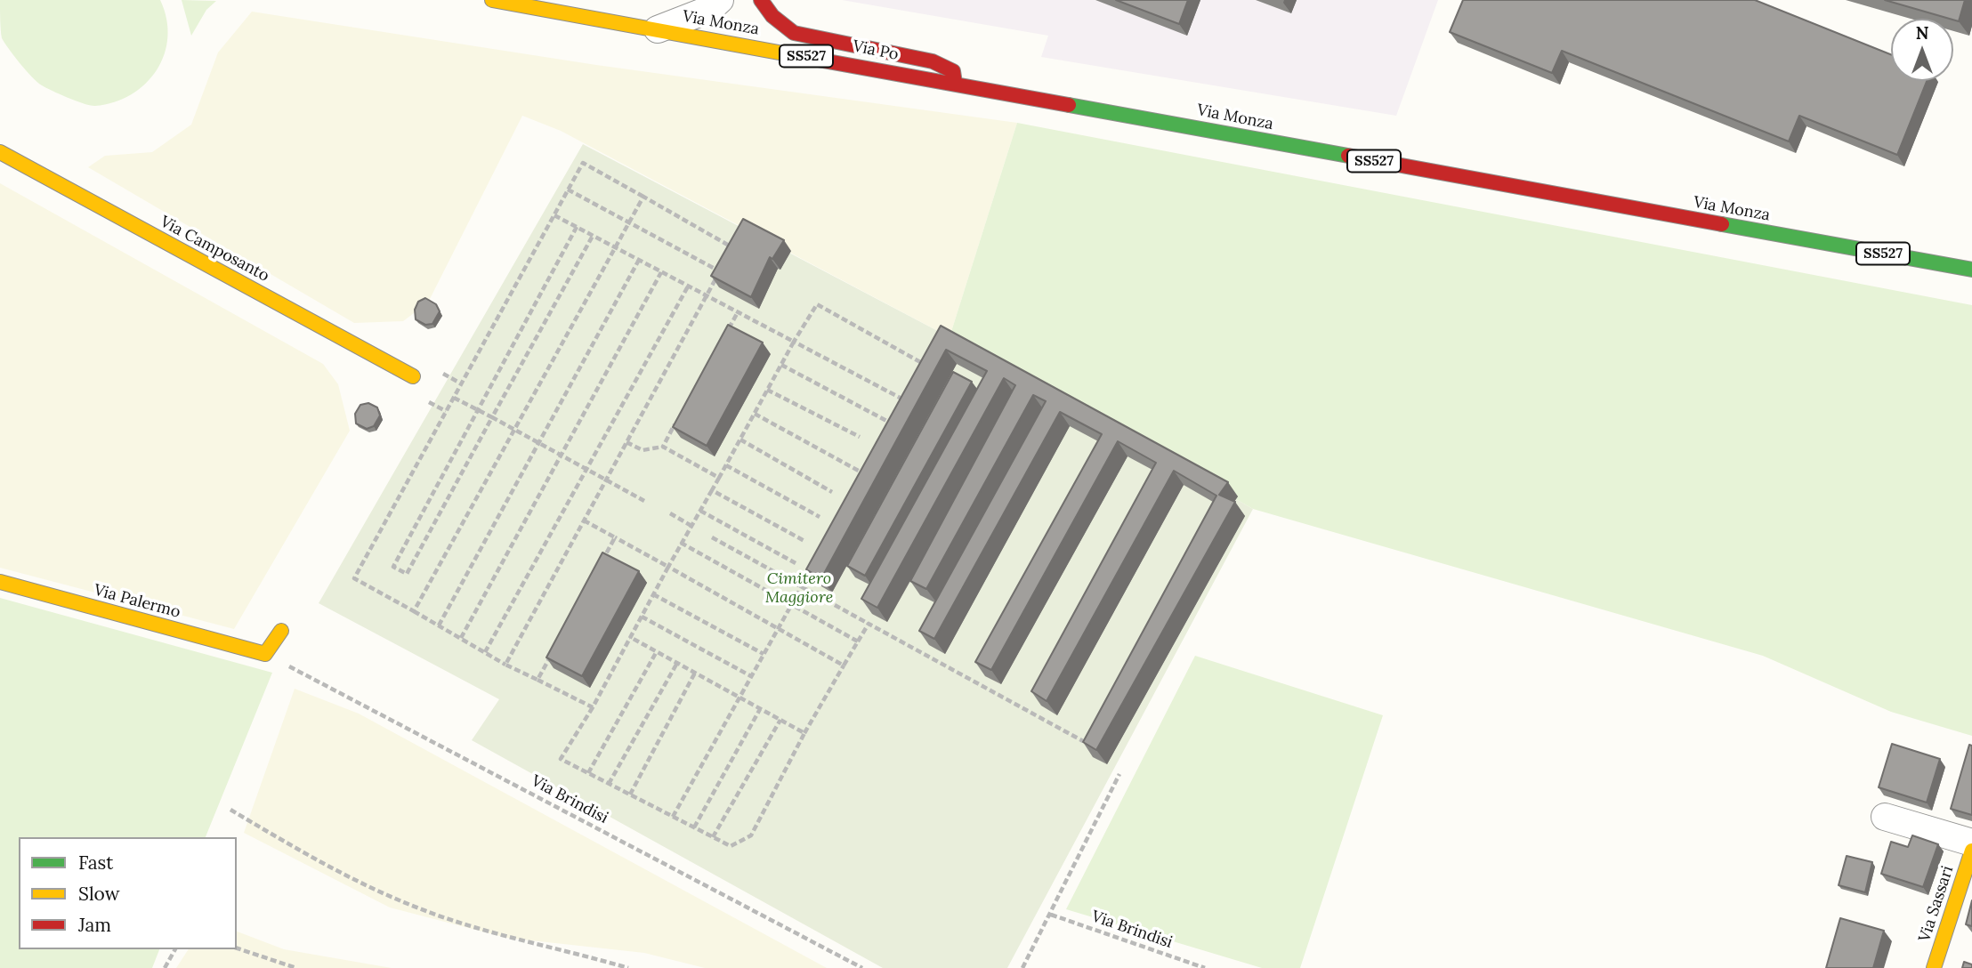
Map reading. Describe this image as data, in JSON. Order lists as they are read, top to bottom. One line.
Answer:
{"streets":{"main road":["Via Monza","Via Po","SS527","Via Camposanto","Via Palermo","Via Sassari"],"path":["Via Brindisi"]},"crossings":[["Via Monza","Via Po"],["Via Palermo","Via Brindisi"]],"parks":["Cimitero Maggiore"],"legend":["Fast","Slow","Jam"],"north":"top"}
